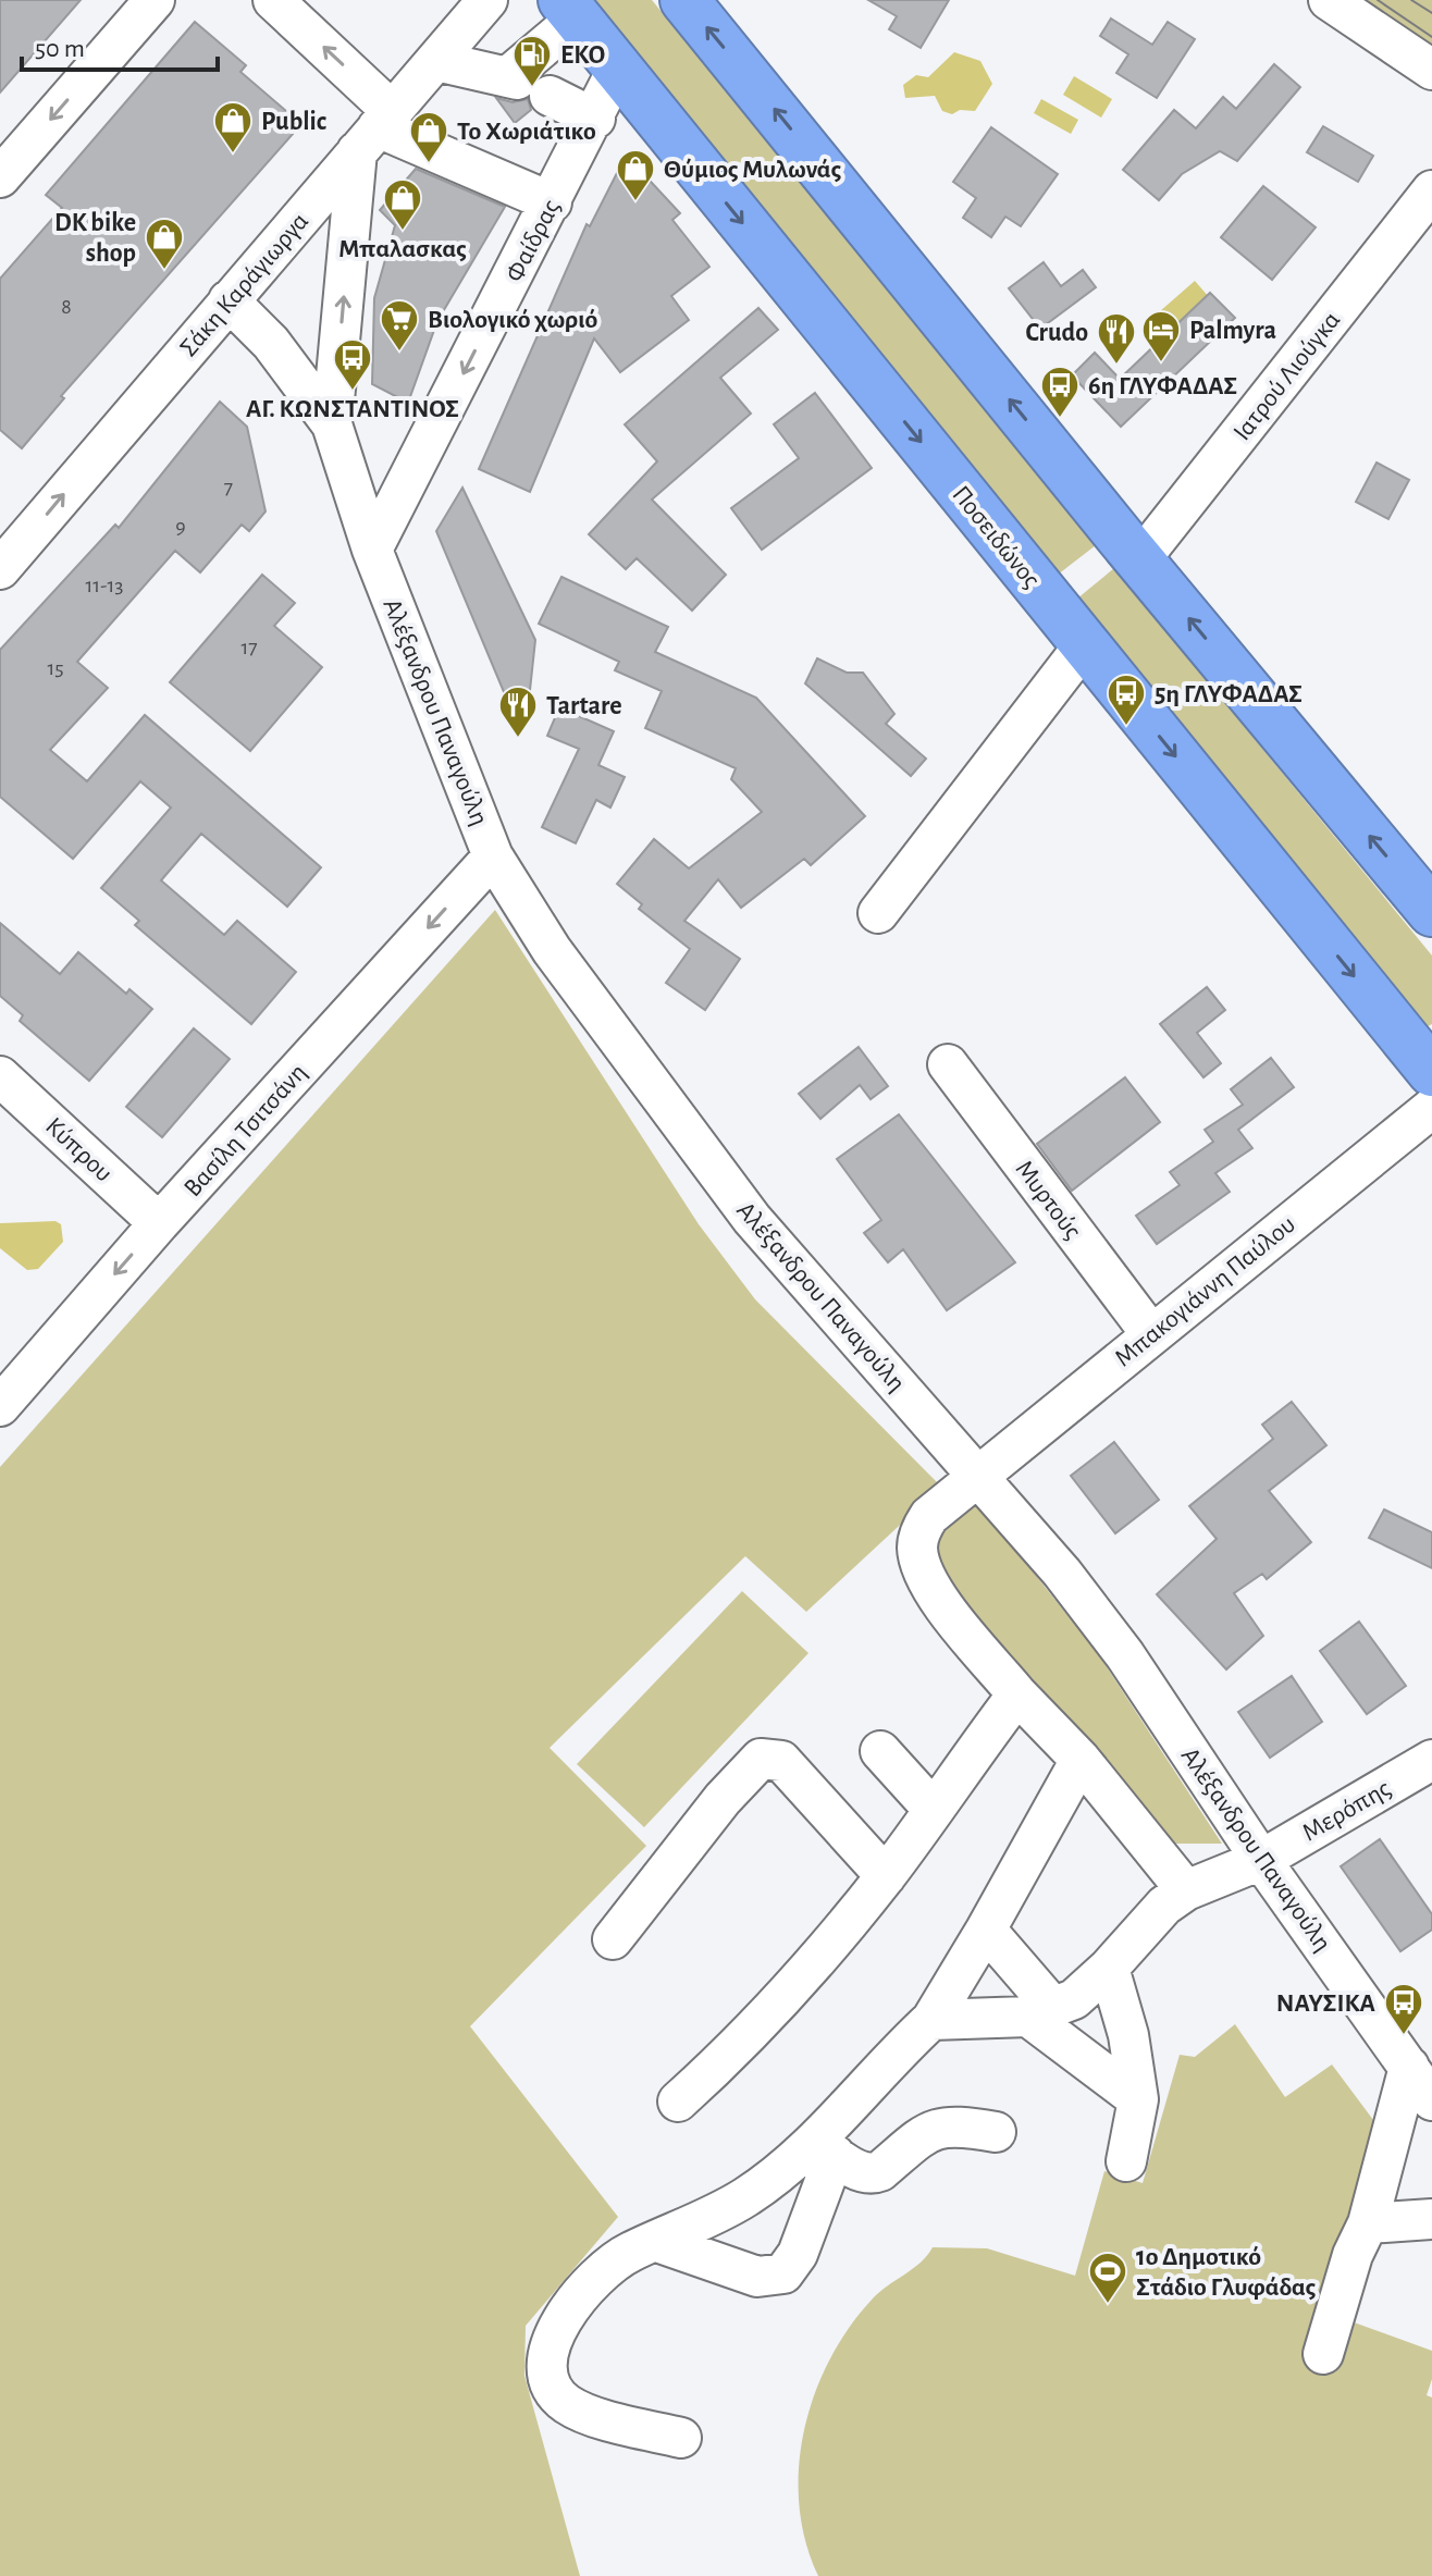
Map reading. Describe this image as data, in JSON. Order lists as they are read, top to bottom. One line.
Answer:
{"streets":{"highway":["Ποσειδώνος"],"street":["Φαίδρας","Σάκη Καράγιωργα","Ιατρού Λιούγκα","Αλέξανδρου Παναγούλη","Βασίλη Τσιτσάνη","Κύπρου","Μυρτούς","Μπακογιάννη Παύλου","Μερόπης"]},"crossings":[["Φαίδρας","Ποσειδώνος"],["Φαίδρας","Αλέξανδρου Παναγούλη"],["Σάκη Καράγιωργα","Αλέξανδρου Παναγούλη"],["Αλέξανδρου Παναγούλη","Βασίλη Τσιτσάνη"],["Αλέξανδρου Παναγούλη","Μπακογιάννη Παύλου"],["Αλέξανδρου Παναγούλη","Μερόπης"],["Βασίλη Τσιτσάνη","Κύπρου"],["Μυρτούς","Μπακογιάννη Παύλου"],["Μπακογιάννη Παύλου","Μερόπης"]],"one_way":["Φαίδρας","Σάκη Καράγιωργα","Βασίλη Τσιτσάνη"],"places":{"fuel station":["EKO"],"shop":["Public","Το Χωριάτικο","Θύμιος Μυλωνάς","Μπαλασκας","DK bike shop"],"supermarket":["Βιολογικό χωριό"],"hotel":["Palmyra"],"restaurant":["Crudo","Tartare"],"bus stop":["ΑΓ. ΚΩΝΣΤΑΝΤΙΝΟΣ","6η ΓΛΥΦΑΔΑΣ","5η ΓΛΥΦΑΔΑΣ","ΝΑΥΣΙΚΑ"],"sports":["1ο Δημοτικό Στάδιο Γλυφάδας"]},"house_numbers":["8","7","9","11-13","17","15"],"scale_bar":"50 m"}
